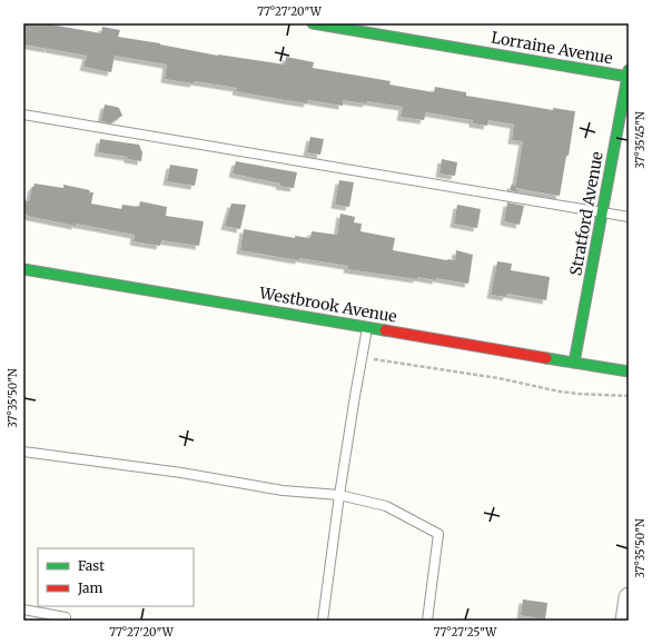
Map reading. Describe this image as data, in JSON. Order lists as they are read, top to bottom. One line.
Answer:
{"streets":{"street":["Lorraine Avenue","Stratford Avenue","Westbrook Avenue"]},"crossings":[["Lorraine Avenue","Stratford Avenue"],["Stratford Avenue","Westbrook Avenue"]],"legend":["Fast","Jam"],"coordinates":["77°27'20\"W","37°35'45\"N","37°35'50\"N","77°27'25\"W"]}
